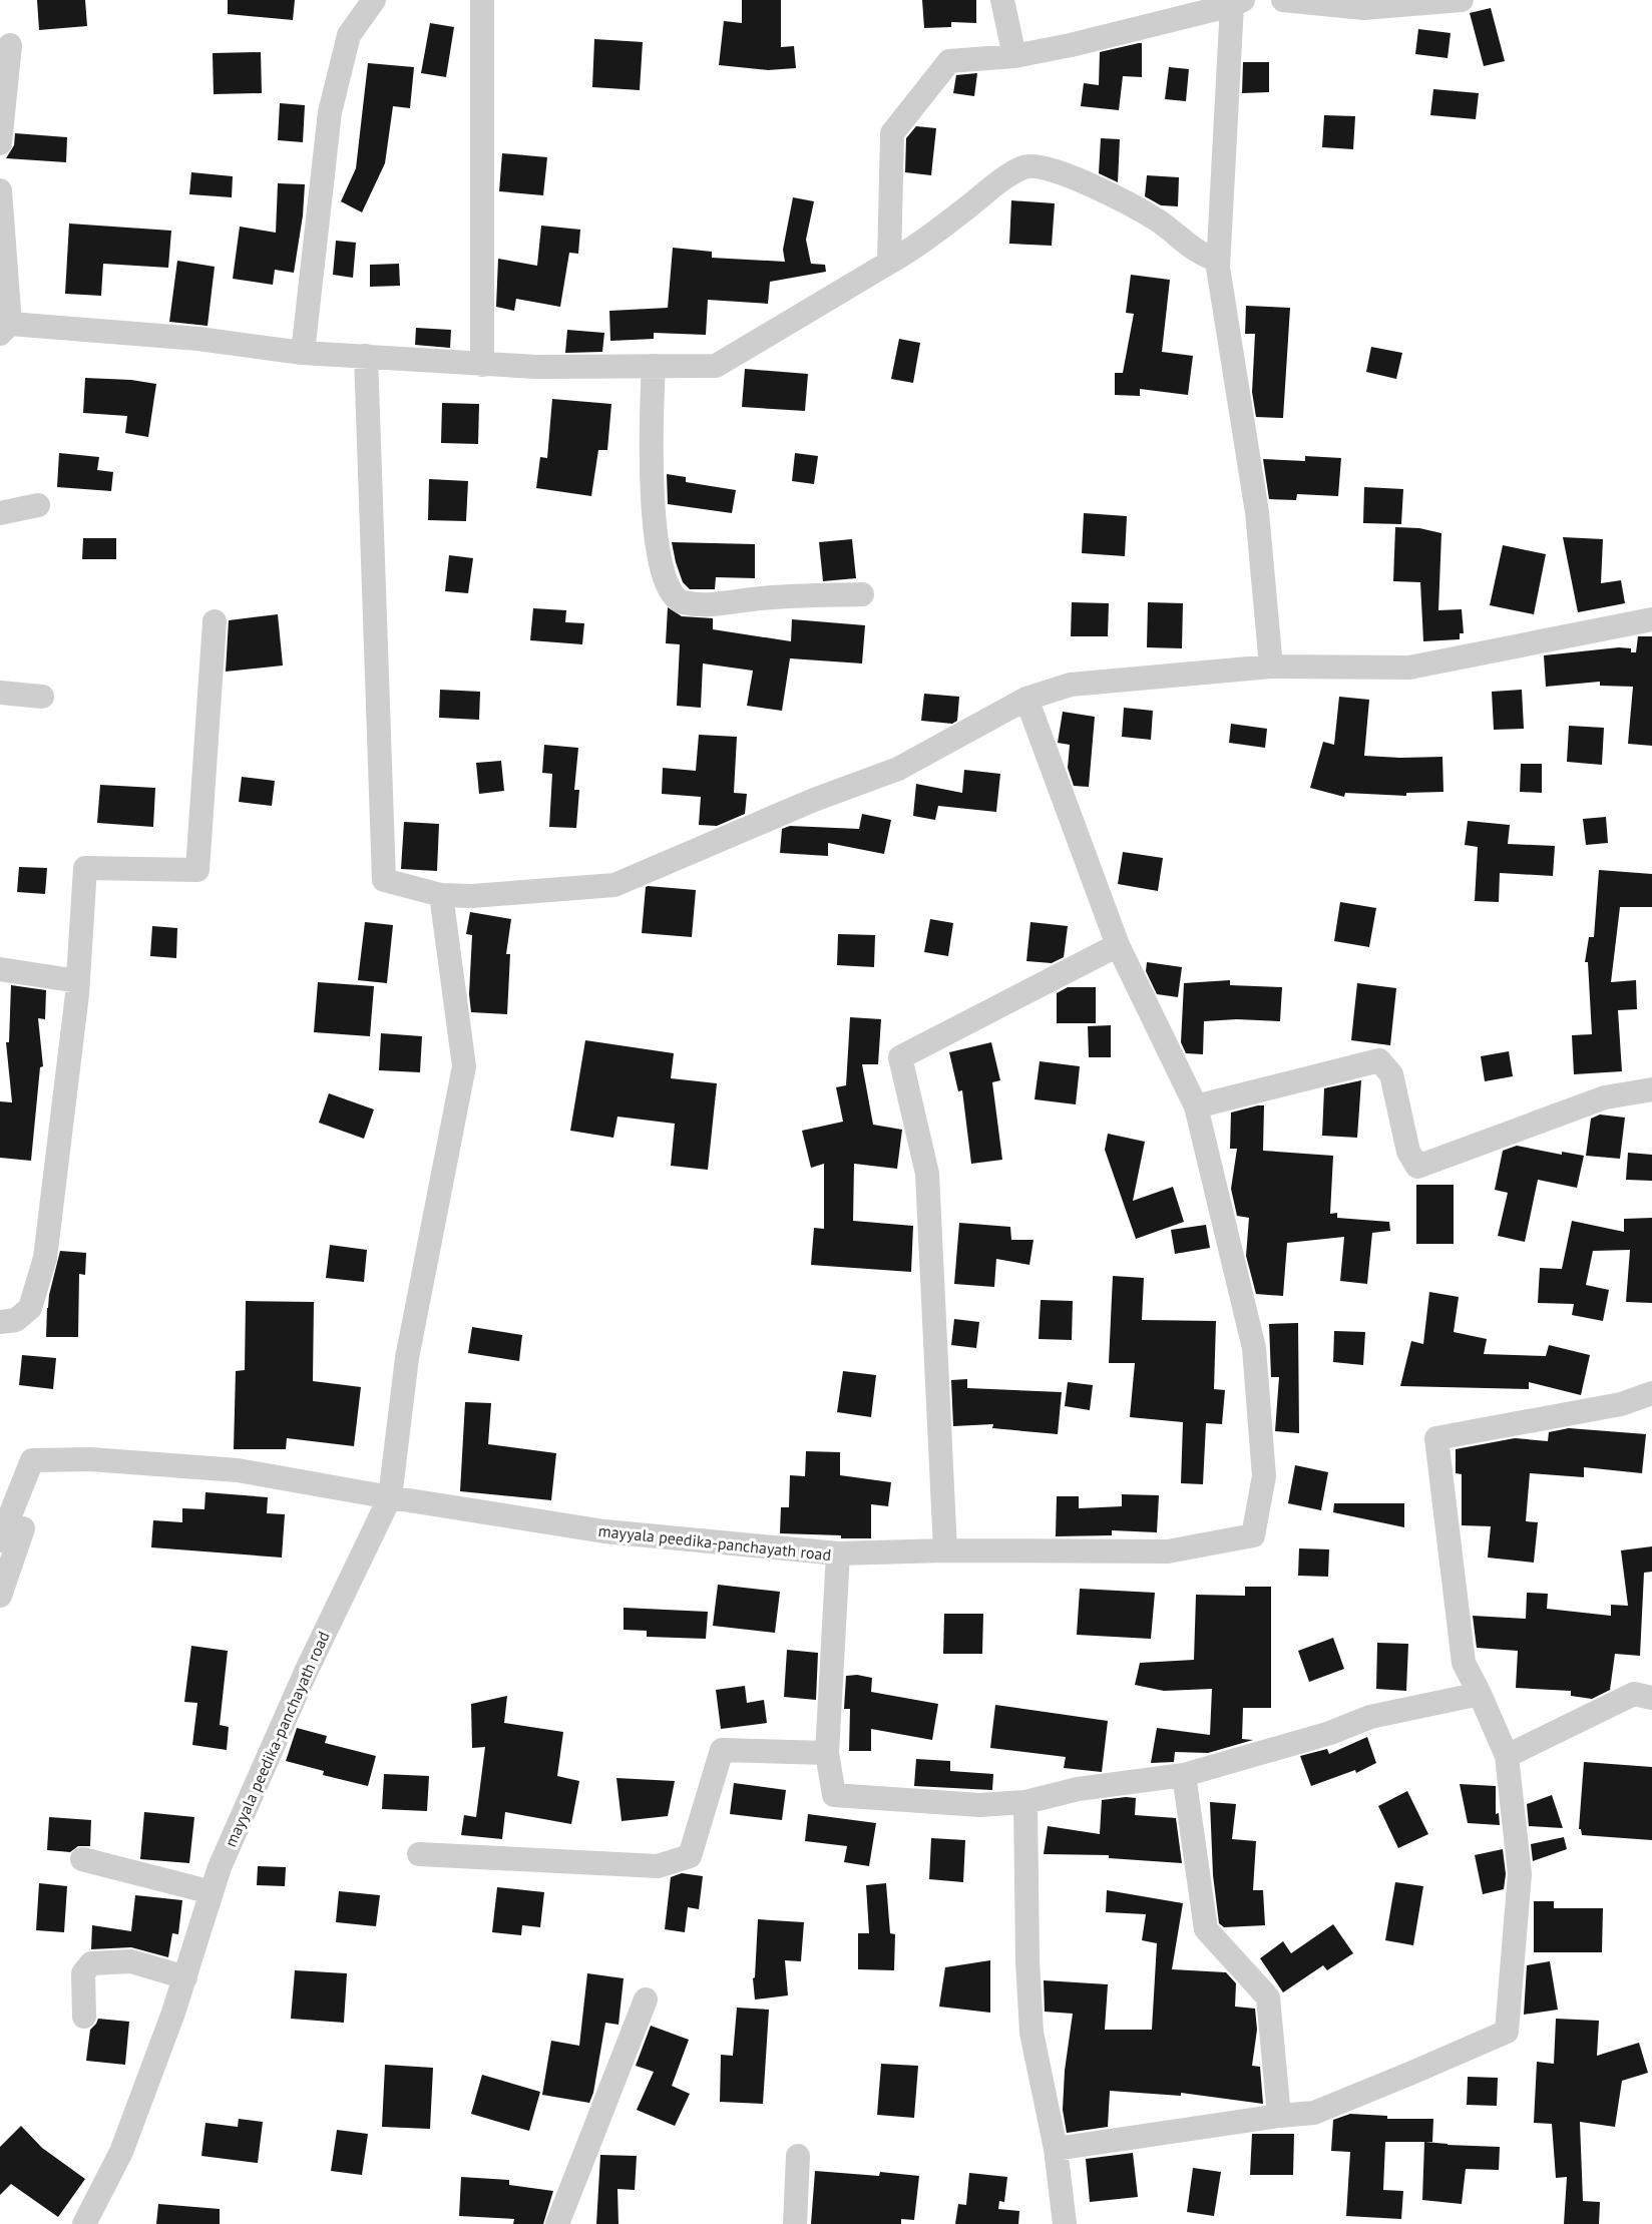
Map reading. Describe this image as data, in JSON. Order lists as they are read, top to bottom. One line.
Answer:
{"streets":{"street":["mayyala peedika-panchayath road"]}}
